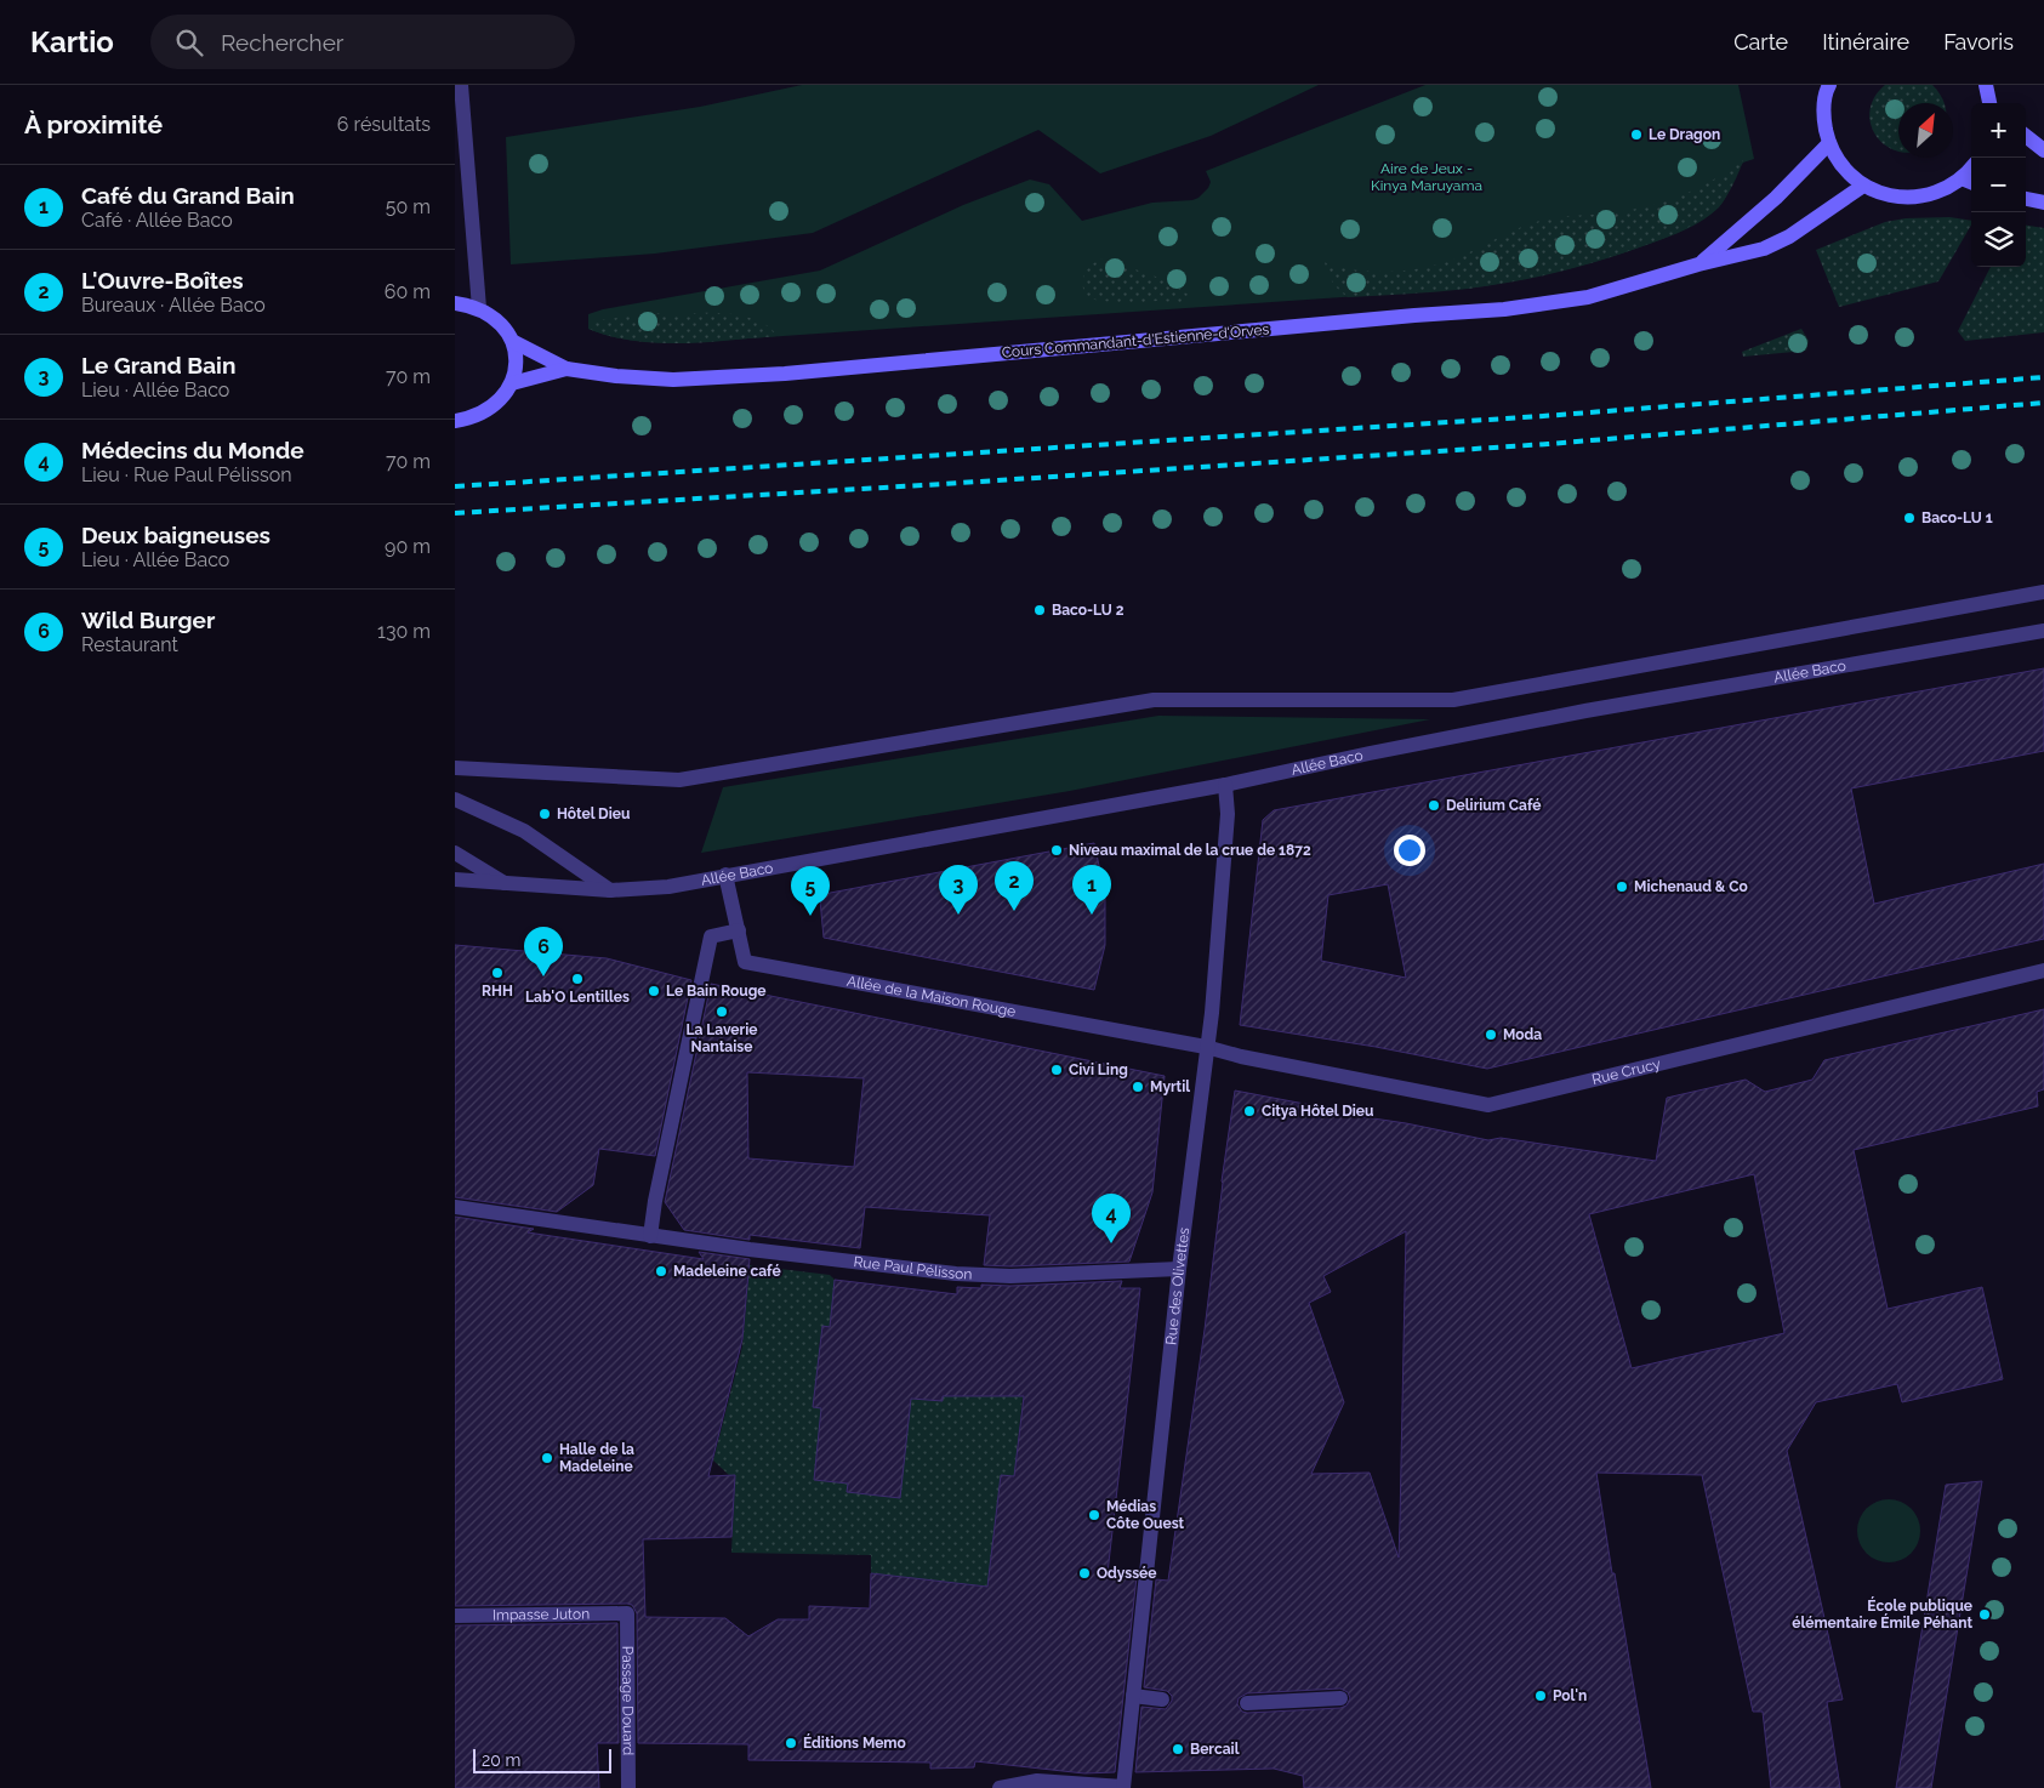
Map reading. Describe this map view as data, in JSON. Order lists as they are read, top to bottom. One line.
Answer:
{"streets":{"main road":["Cours Commandant-d'Estienne-d'Orves"],"street":["Allée Baco","Allée de la Maison Rouge","Rue Crucy","Rue Paul Pélisson","Rue des Olivettes","Impasse Juton","Passage Douard"]},"crossings":[["Allée Baco","Allée de la Maison Rouge"],["Allée Baco","Rue des Olivettes"],["Allée de la Maison Rouge","Rue Crucy"],["Allée de la Maison Rouge","Rue des Olivettes"],["Rue Crucy","Rue des Olivettes"],["Rue Paul Pélisson","Rue des Olivettes"],["Impasse Juton","Passage Douard"]],"parks":["Aire de Jeux - Kinya Maruyama"],"places":["Le Dragon","Baco-LU 1","Baco-LU 2","Delirium Café","Hôtel Dieu","Niveau maximal de la crue de 1872","Michenaud & Co","RHH","Lab'O Lentilles","Le Bain Rouge","La Laverie Nantaise","Moda","Civi Ling","Myrtil","Citya Hôtel Dieu","Madeleine café","Halle de la Madeleine","Médias Côte Ouest","Odyssée","École publique élémentaire Émile Péhant","Pol'n","Éditions Memo","Bercail"],"scale_bar":"20 m","north":"top right","page":{"header":"Kartio","search":"Rechercher","nav":["Carte","Itinéraire","Favoris"],"heading":["À proximité","6 résultats"],"map_buttons":["+","−"],"list":[{"mark":"1","name":"Café du Grand Bain","note":"Café · Allée Baco","value":"50 m"},{"mark":"2","name":"L'Ouvre-Boîtes","note":"Bureaux · Allée Baco","value":"60 m"},{"mark":"3","name":"Le Grand Bain","note":"Lieu · Allée Baco","value":"70 m"},{"mark":"4","name":"Médecins du Monde","note":"Lieu · Rue Paul Pélisson","value":"70 m"},{"mark":"5","name":"Deux baigneuses","note":"Lieu · Allée Baco","value":"90 m"},{"mark":"6","name":"Wild Burger","note":"Restaurant","value":"130 m"}],"pins":["2","1","3","5","6","4"],"scale":"20 m"}}
